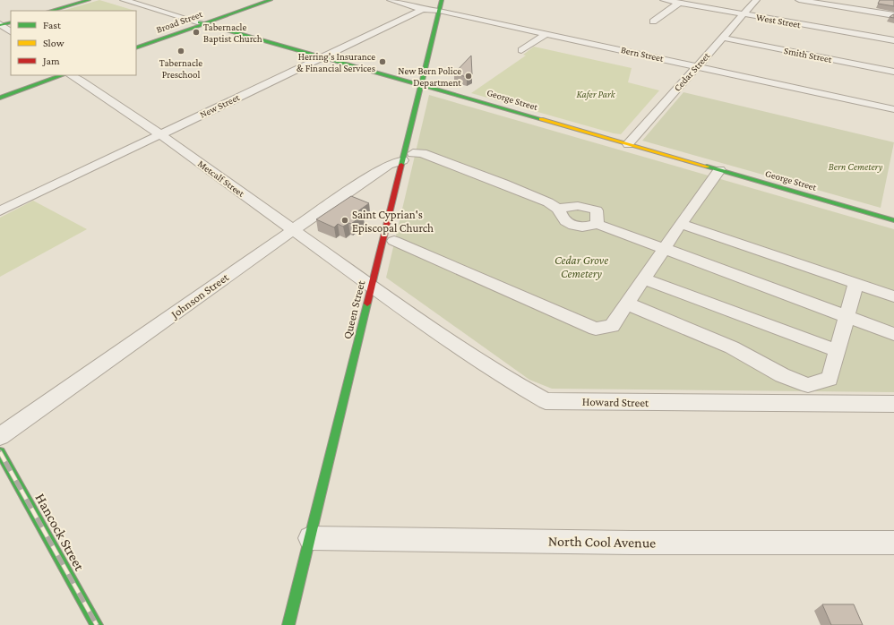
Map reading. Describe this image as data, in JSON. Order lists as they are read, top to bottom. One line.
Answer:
{"streets":{"street":["West Street","Broad Street","Bern Street","Smith Street","Cedar Street","George Street","New Street","Metcalf Street","Johnson Street","Queen Street","Howard Street","Hancock Street","North Cool Avenue"]},"crossings":[["West Street","Cedar Street"],["Broad Street","George Street"],["Bern Street","Cedar Street"],["Bern Street","New Street"],["Bern Street","Queen Street"],["Smith Street","Cedar Street"],["Cedar Street","George Street"],["George Street","New Street"],["George Street","Queen Street"],["New Street","Metcalf Street"],["Metcalf Street","Johnson Street"],["Metcalf Street","Queen Street"],["Metcalf Street","Howard Street"],["Johnson Street","Queen Street"],["Queen Street","Howard Street"],["Queen Street","North Cool Avenue"]],"parks":["Kafer Park","Bern Cemetery","Cedar Grove Cemetery"],"places":["Tabernacle Baptist Church","Tabernacle Preschool","Herring's Insurance & Financial Services","New Bern Police Department","Saint Cyprian's Episcopal Church"],"legend":["Fast","Slow","Jam"]}
